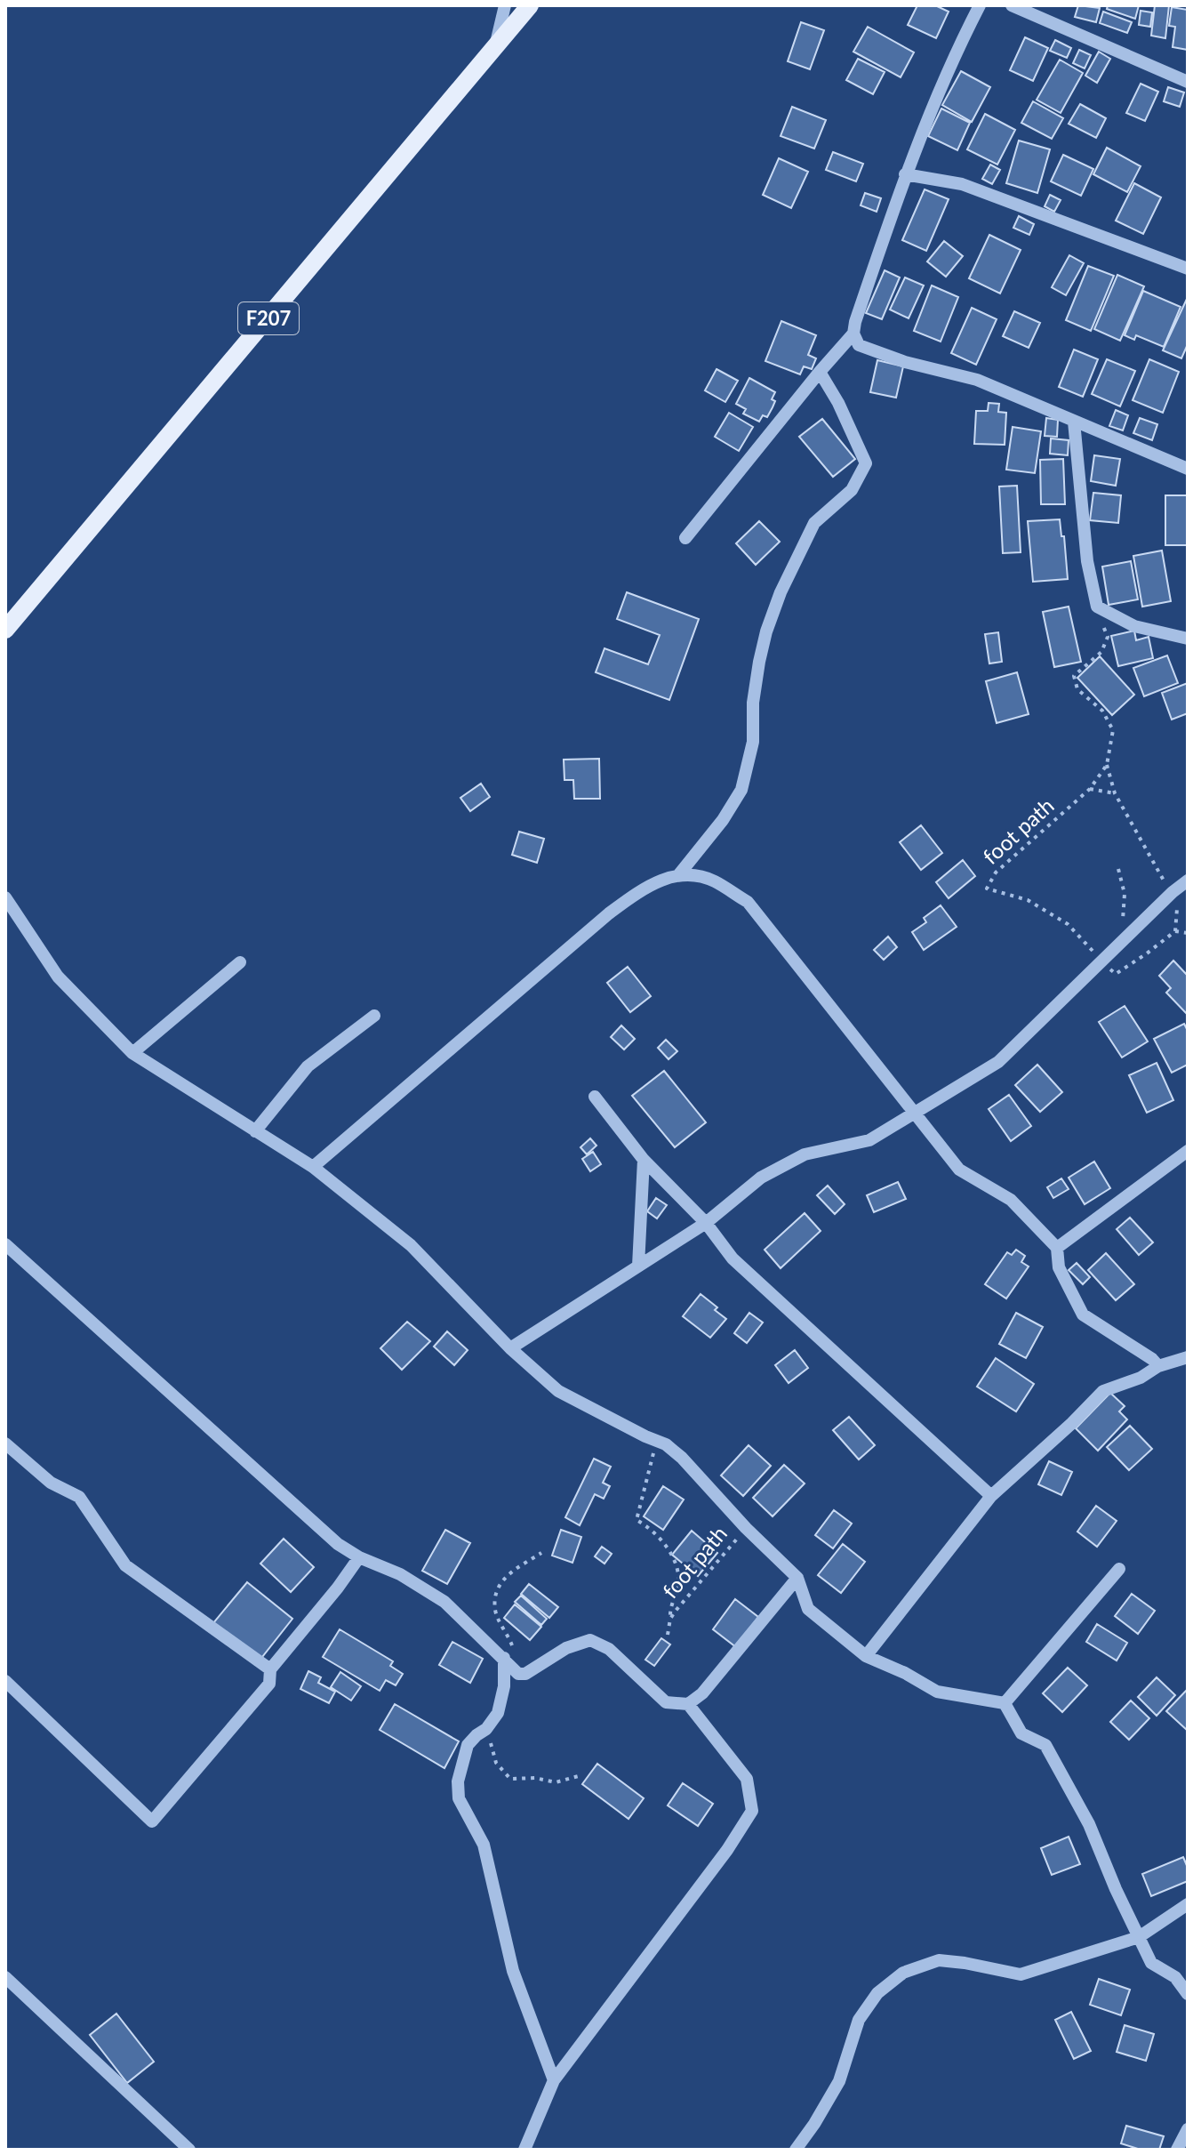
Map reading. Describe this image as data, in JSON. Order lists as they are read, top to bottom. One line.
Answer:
{"streets":{"main road":["F207"],"path":["foot path"]}}
